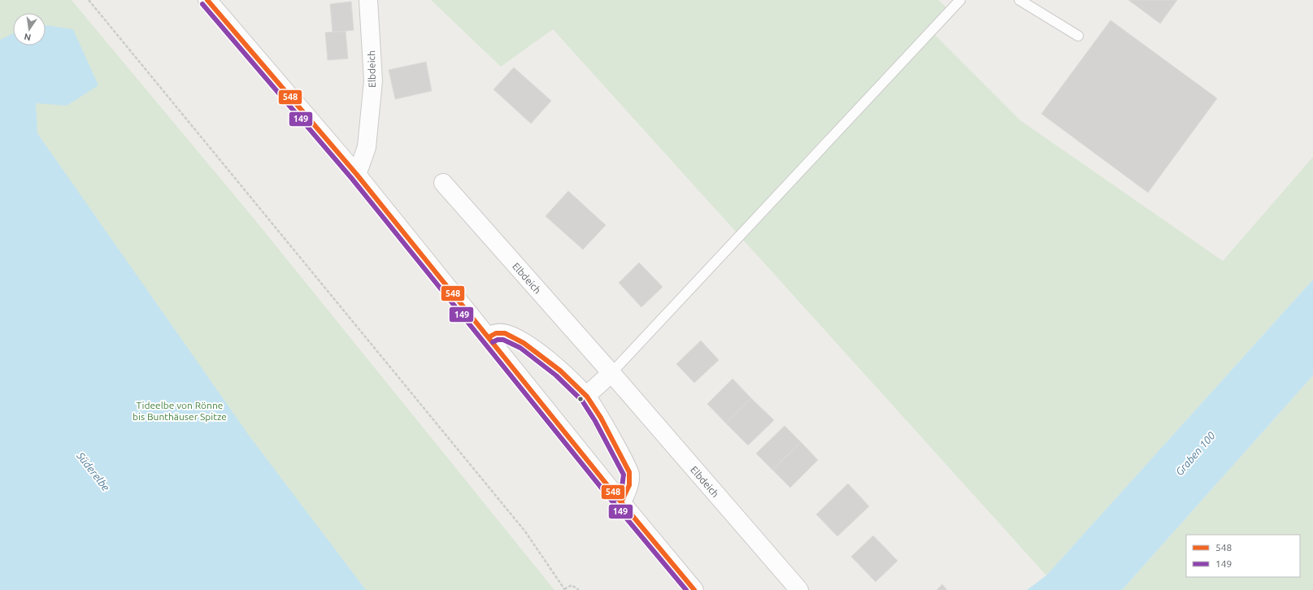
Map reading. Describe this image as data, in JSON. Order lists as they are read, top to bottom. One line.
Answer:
{"streets":{"street":["Elbdeich"]},"water":["Graben 100","Süderelbe"],"parks":["Tideelbe von Rönne bis Bunthäuser Spitze"],"lines":["transit line 548","transit line 149"],"legend":["548","149"],"north":"bottom"}
